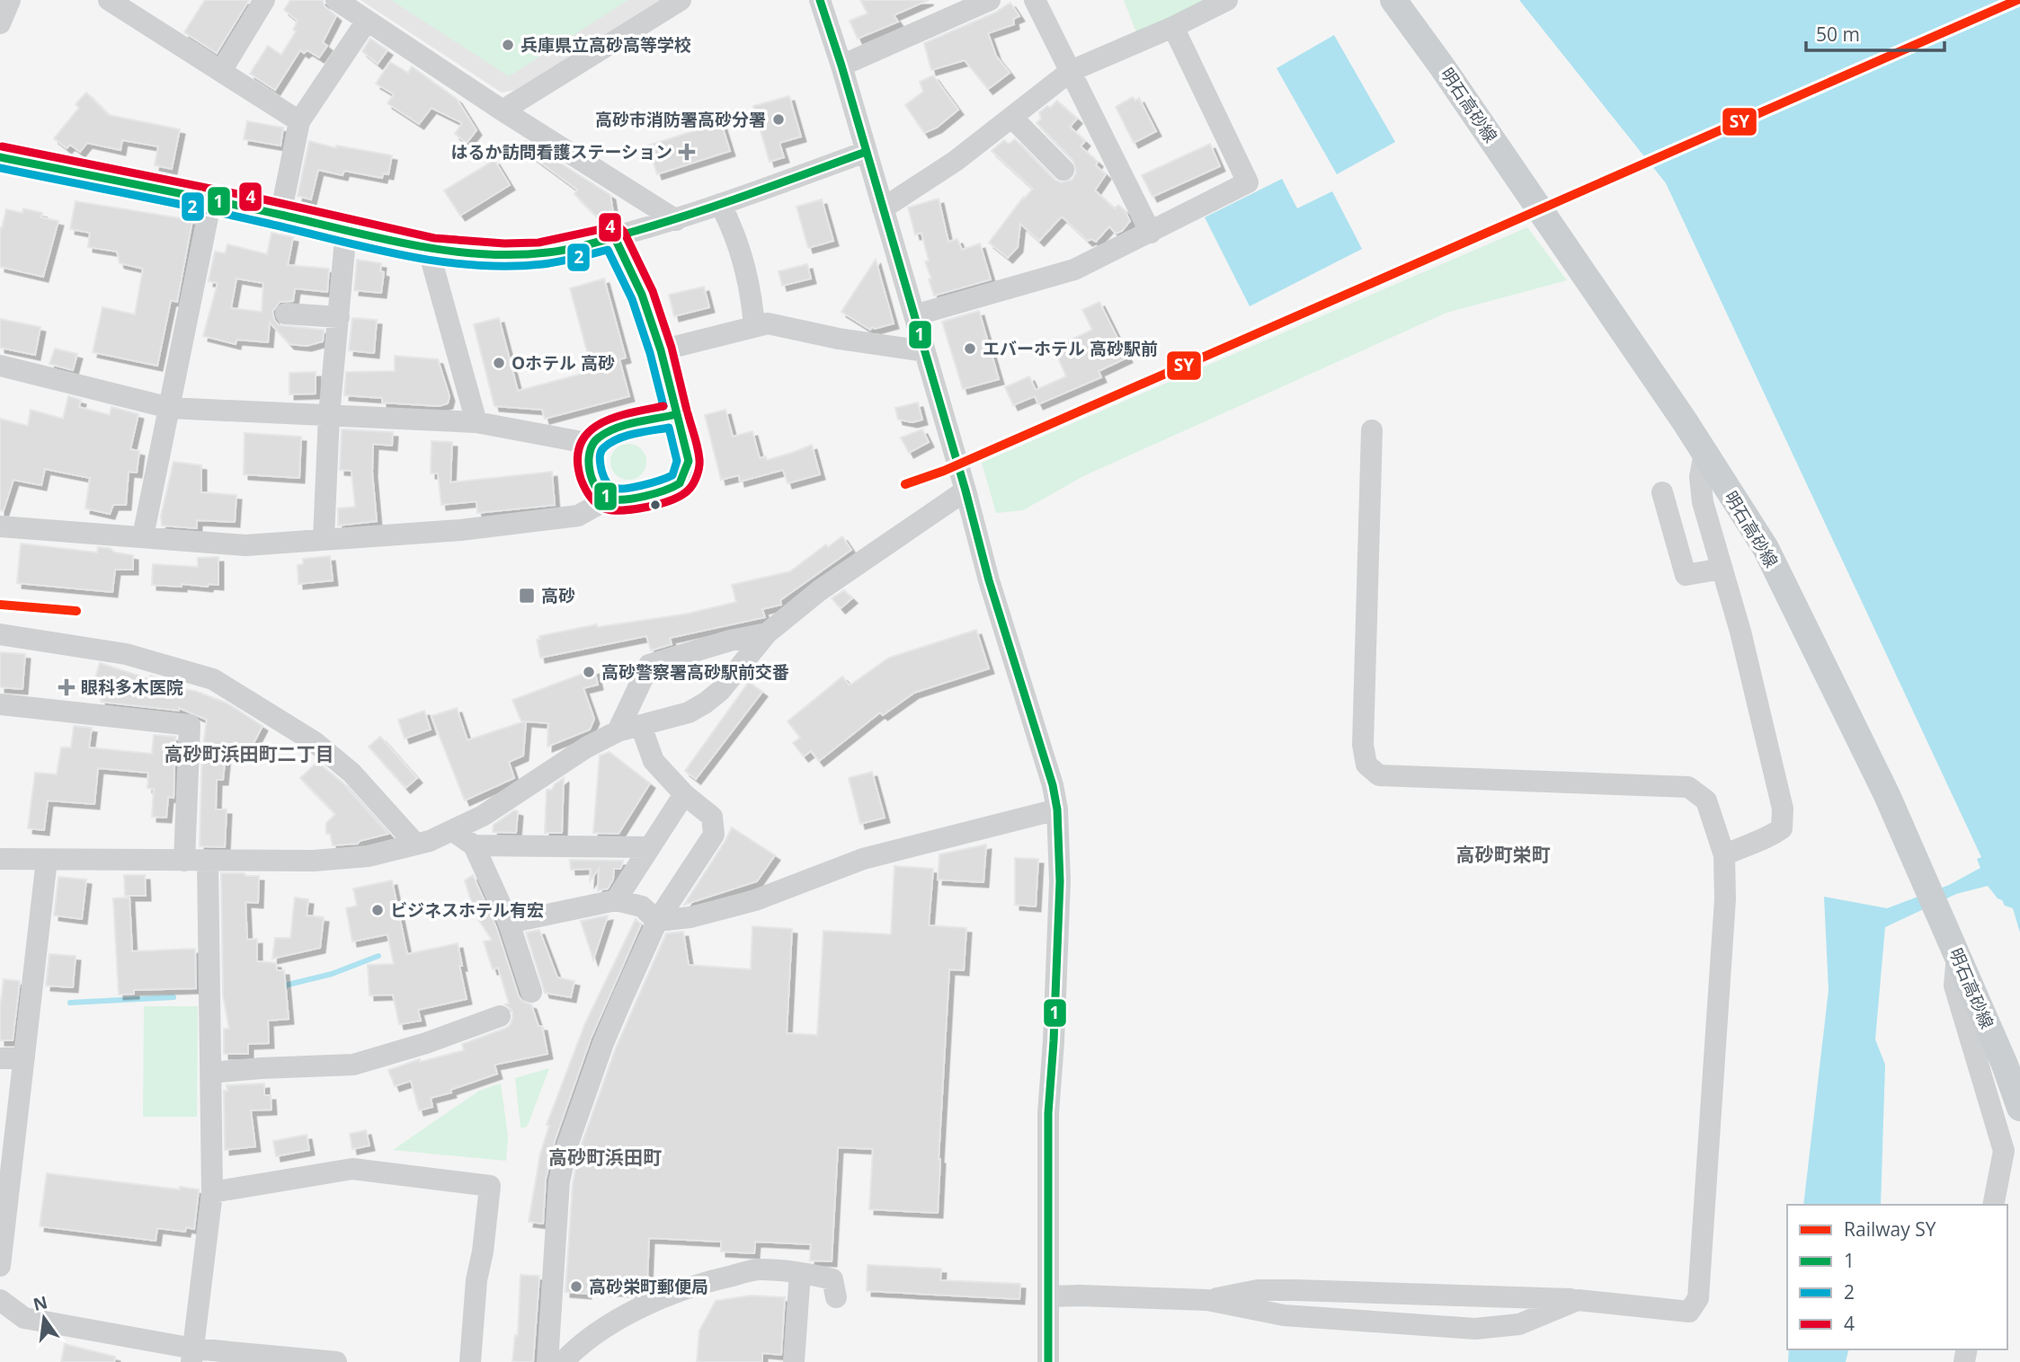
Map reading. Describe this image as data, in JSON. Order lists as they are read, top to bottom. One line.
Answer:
{"streets":{"main road":["明石高砂線"]},"districts":["高砂町浜田町二丁目","高砂町栄町","高砂町浜田町"],"places":{"other":["兵庫県立高砂高等学校","高砂市消防署高砂分署","エバーホテル 高砂駅前","Oホテル 高砂","高砂警察署高砂駅前交番","ビジネスホテル有宏","高砂栄町郵便局"],"health":["はるか訪問看護ステーション","眼科多木医院"],"transit":["高砂"]},"lines":["rail line SY","transit line 1","transit line 4","transit line 2"],"legend":["Railway SY","1","2","4"],"scale_bar":"50 m","north":"top"}
